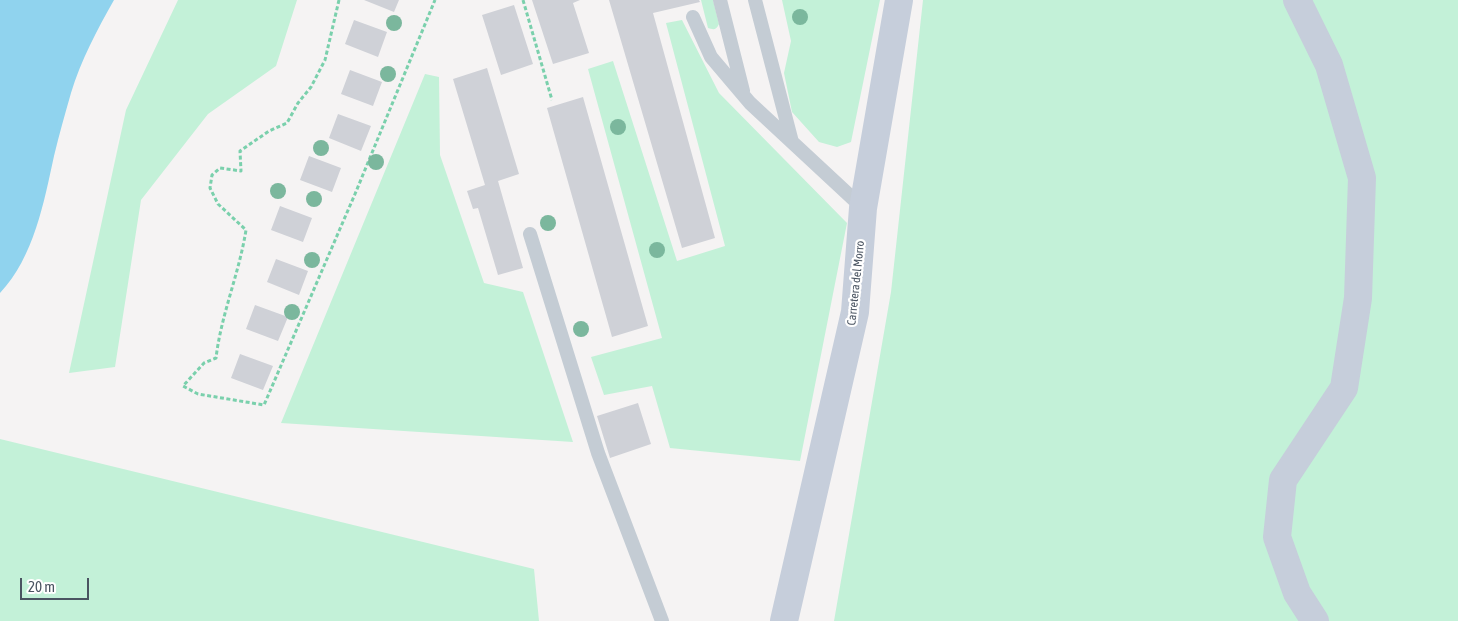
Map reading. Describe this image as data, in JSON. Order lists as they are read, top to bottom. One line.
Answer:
{"streets":{"main road":["Carretera del Morro"]},"scale_bar":"20 m"}
